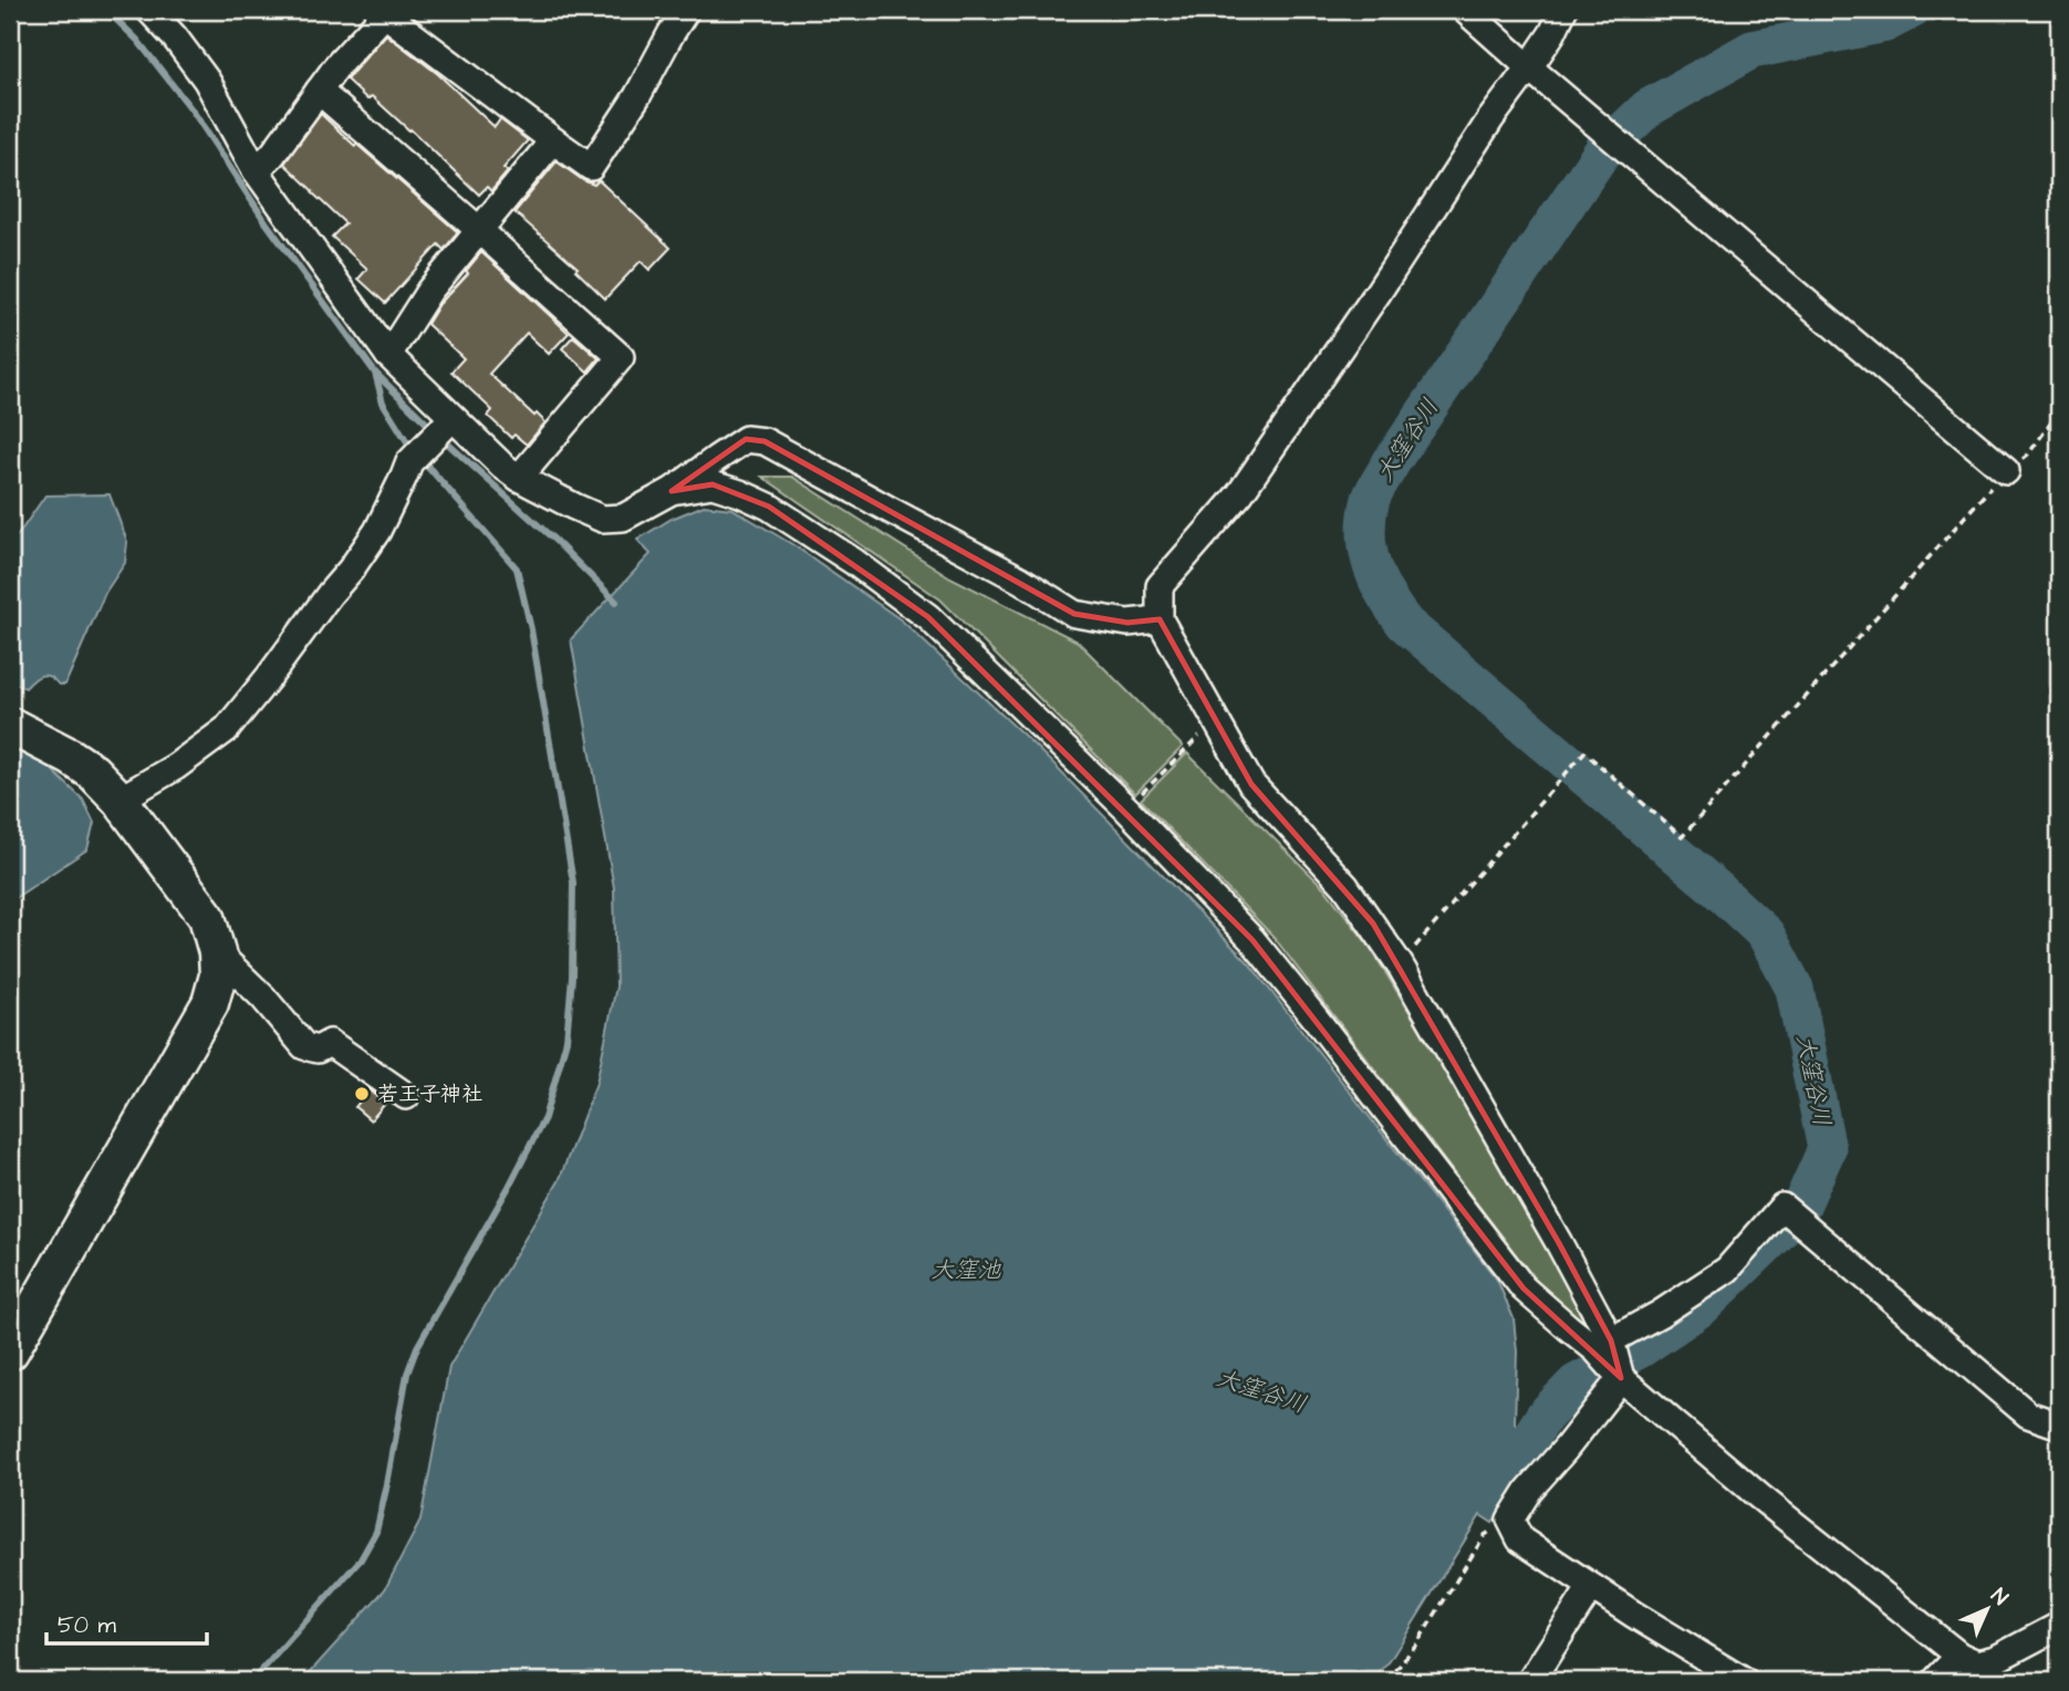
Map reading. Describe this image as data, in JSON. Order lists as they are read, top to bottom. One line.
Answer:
{"water":["大窪谷川","大窪池"],"places":["若王子神社"],"scale_bar":"50 m","north":"top right"}
